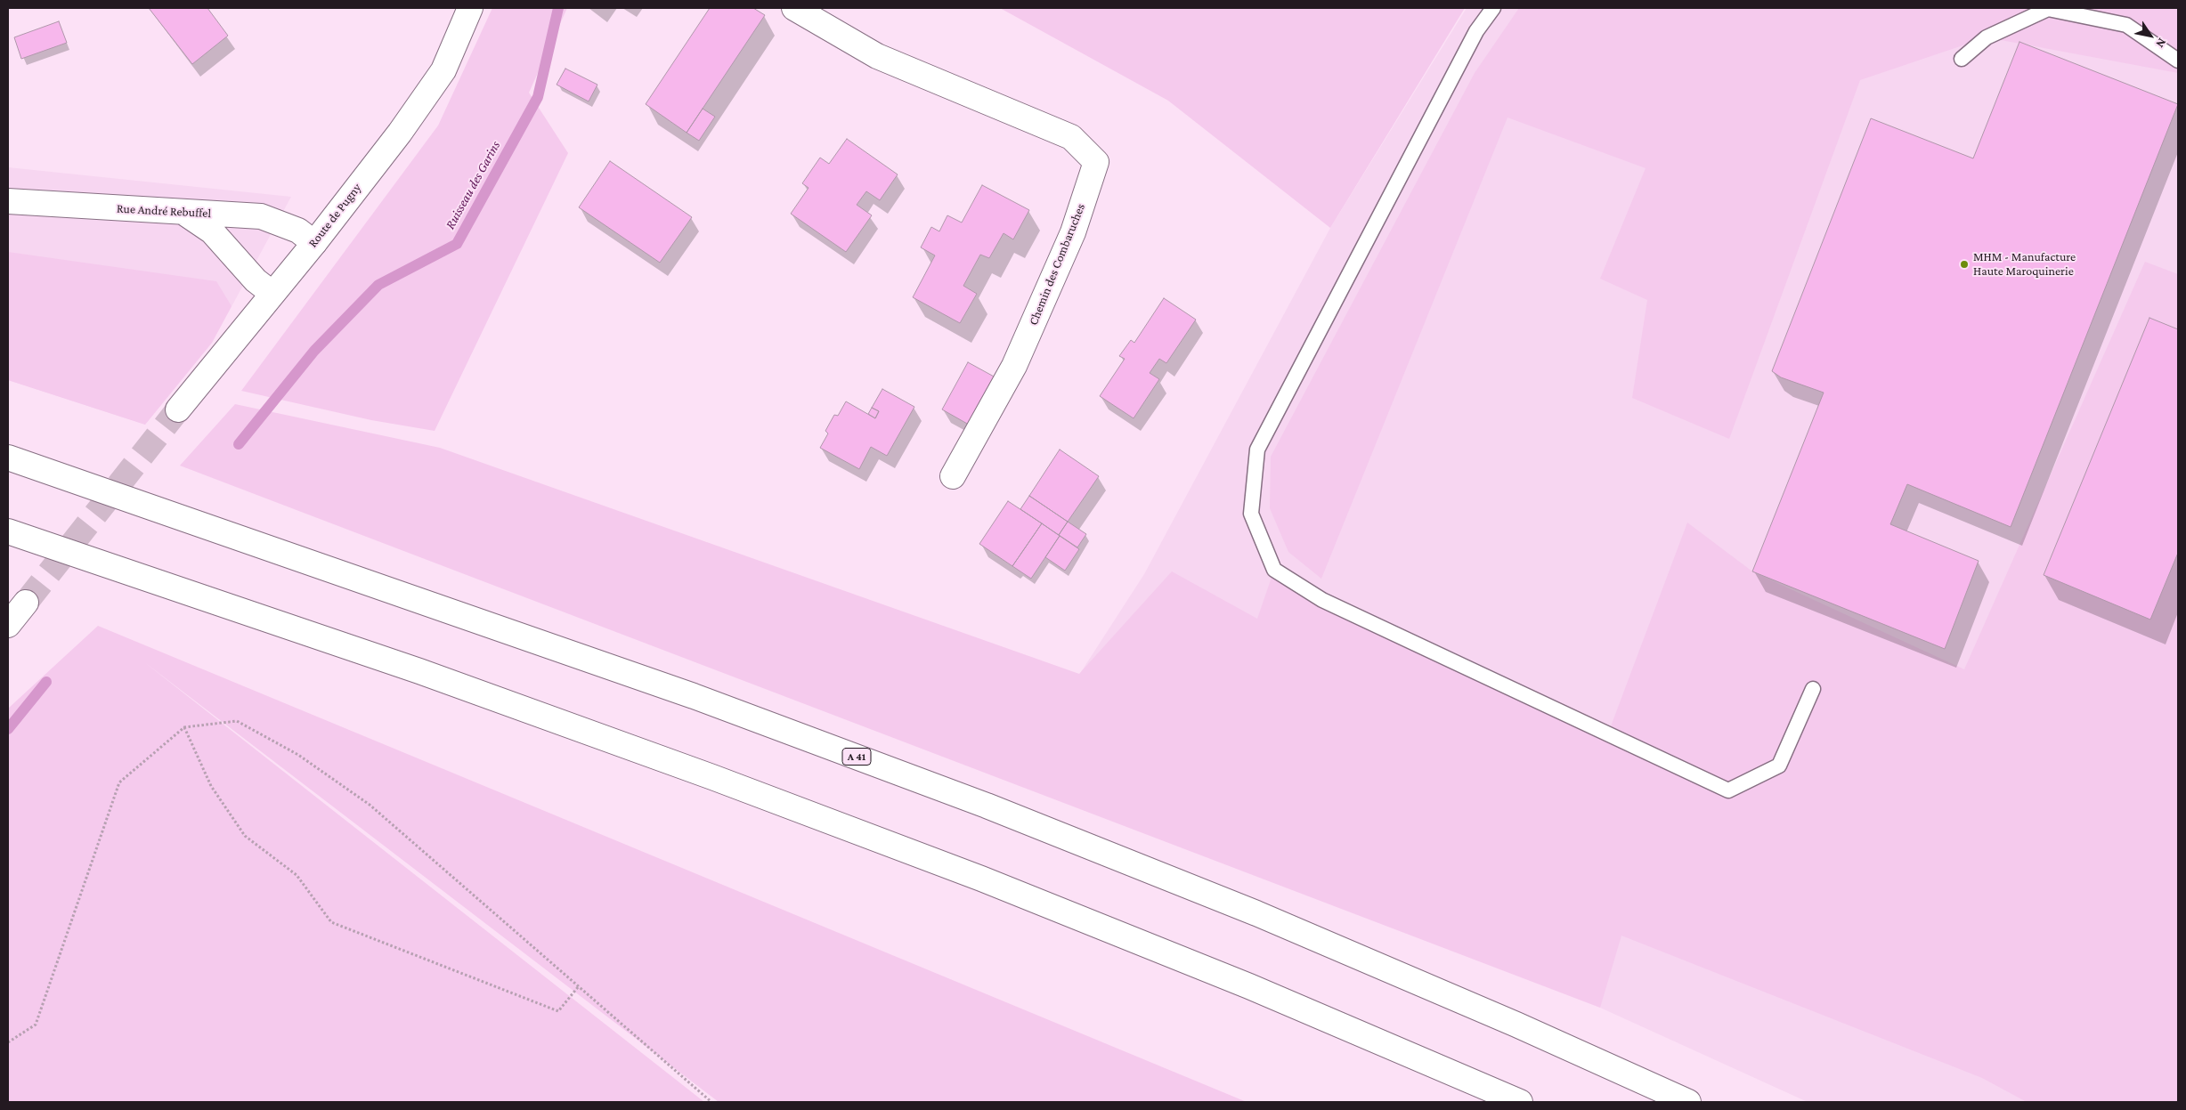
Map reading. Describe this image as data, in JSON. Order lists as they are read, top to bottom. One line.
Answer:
{"streets":{"main road":["Rue André Rebuffel","Route de Pugny","Chemin des Combaruches","A 41"]},"crossings":[["Rue André Rebuffel","Route de Pugny"]],"water":["Ruisseau des Garins"],"places":["MHM - Manufacture Haute Maroquinerie"],"north":"bottom right"}
